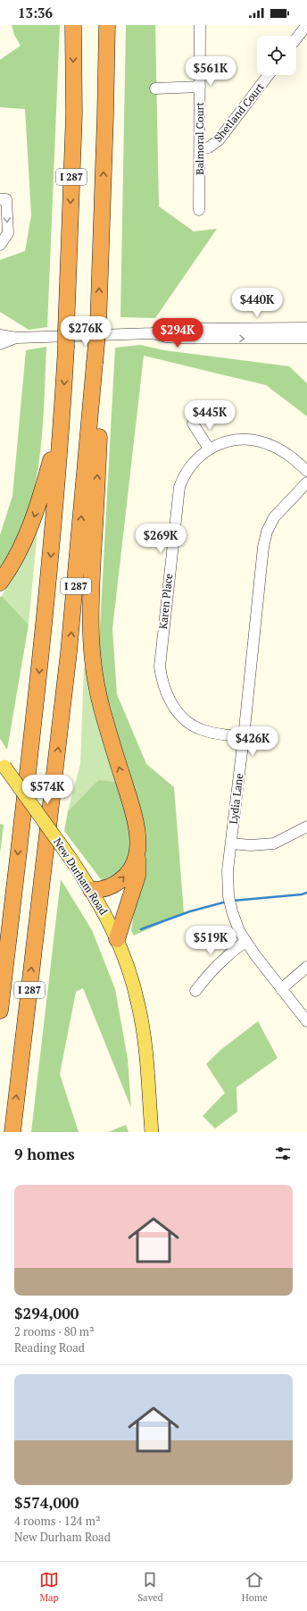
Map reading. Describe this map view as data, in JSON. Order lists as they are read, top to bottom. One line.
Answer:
{"streets":{"highway":["I 287"],"main road":["New Durham Road"],"street":["Shetland Court","Balmoral Court","Karen Place","Lydia Lane"]},"crossings":[["Shetland Court","Balmoral Court"],["Karen Place","Lydia Lane"]],"page":{"status":"13:36","price":["$561K","$440K","$276K","$294K","$445K","$269K","$426K","$574K","$519K"],"heading":"9 homes","list":[{"name":"$294,000","note":"2 rooms · 80 m² · Reading Road"},{"name":"$574,000","note":"4 rooms · 124 m² · New Durham Road"}],"tabs":["Map","Saved","Home"]}}
